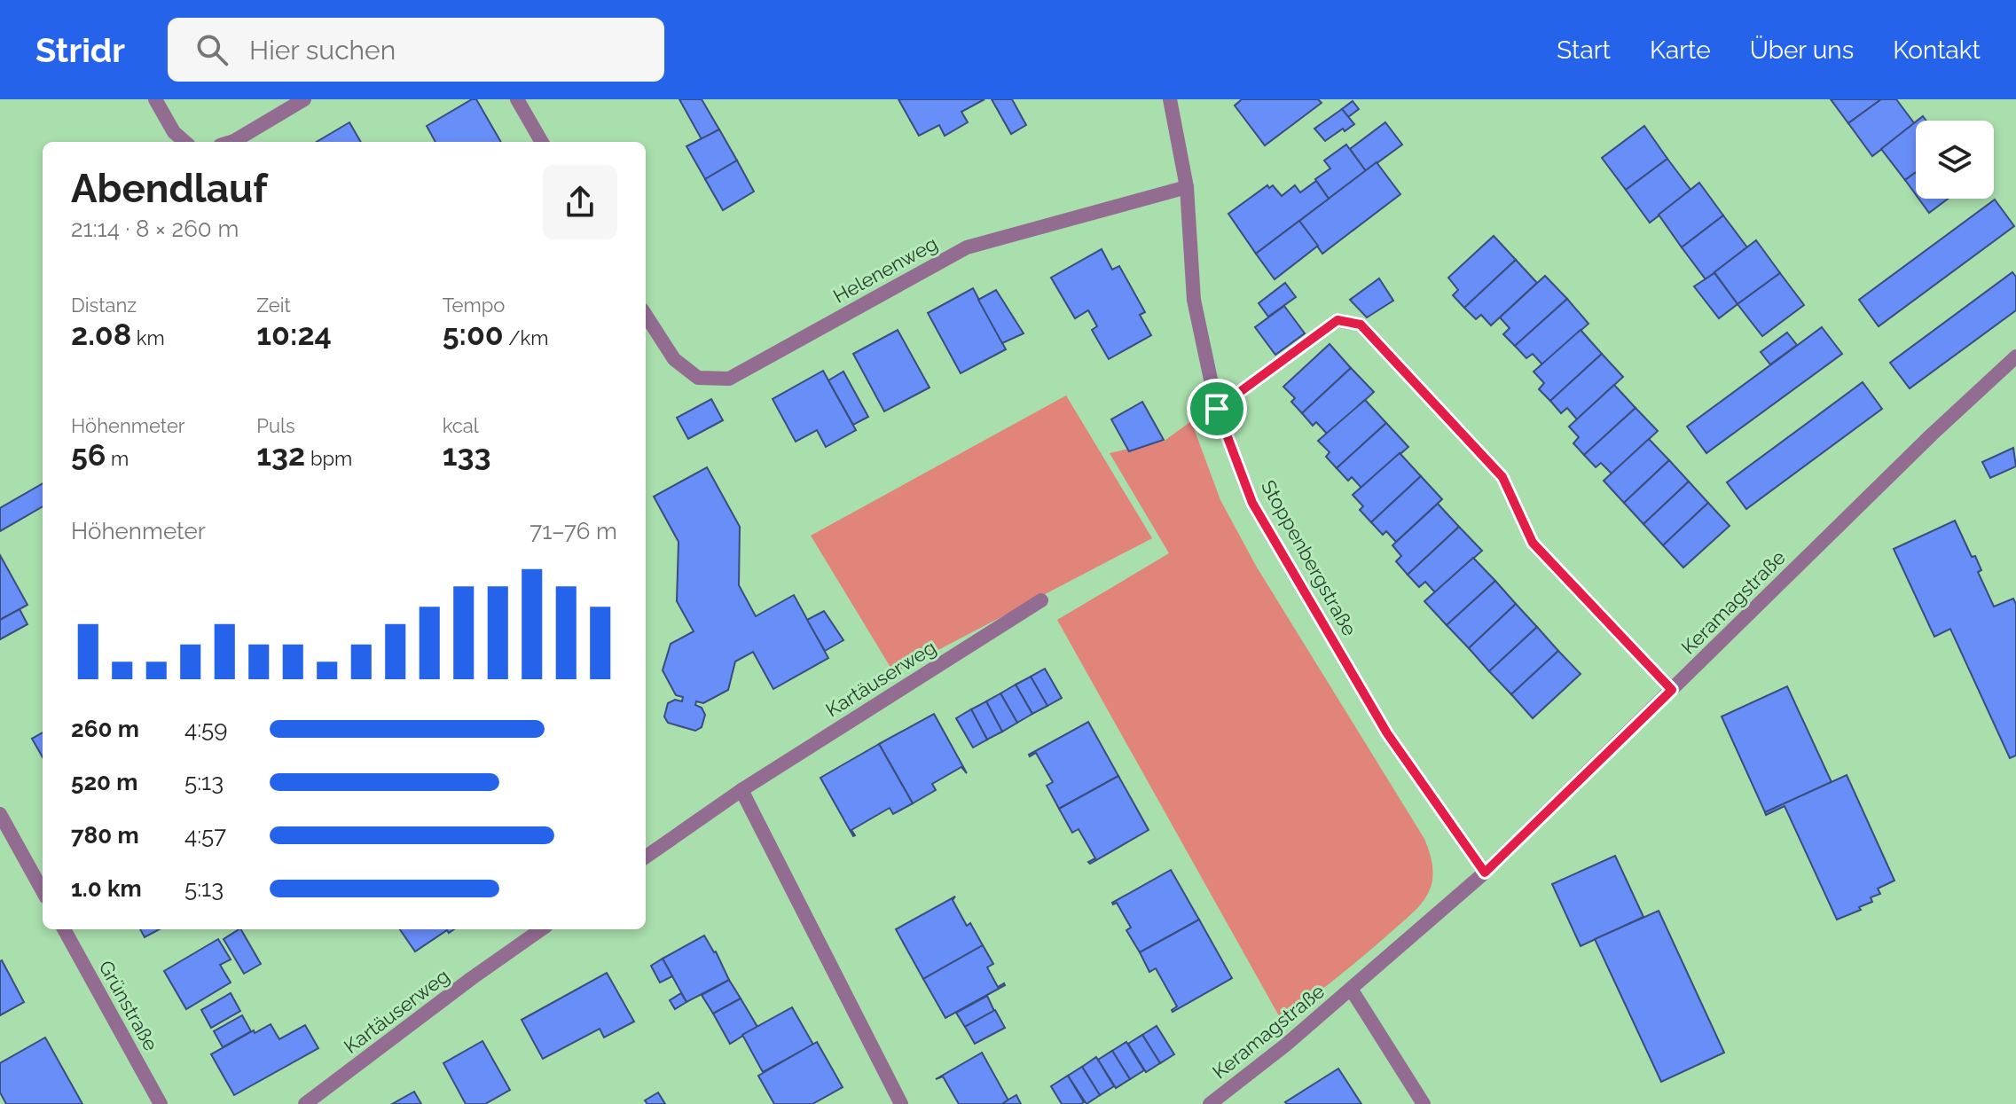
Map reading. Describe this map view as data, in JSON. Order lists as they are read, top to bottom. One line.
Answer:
{"streets":{"street":["Helenenweg","Stoppenbergstraße","Keramagstraße","Kartäuserweg","Grünstraße"]},"crossings":[["Helenenweg","Stoppenbergstraße"],["Stoppenbergstraße","Keramagstraße"]],"page":{"header":"Stridr","search":"Hier suchen","nav":["Start","Karte","Über uns","Kontakt"],"heading":["Abendlauf","21:14 · 8 × 260 m"],"stats":[["Distanz","2.08 km"],["Zeit","10:24"],["Tempo","5:00 /km"],["Höhenmeter","56 m"],["Puls","132 bpm"],["kcal","133"]],"chart":["Höhenmeter","71–76 m"],"list":[{"name":"260 m","note":"4:59"},{"name":"520 m","note":"5:13"},{"name":"780 m","note":"4:57"},{"name":"1.0 km","note":"5:13"}]}}
